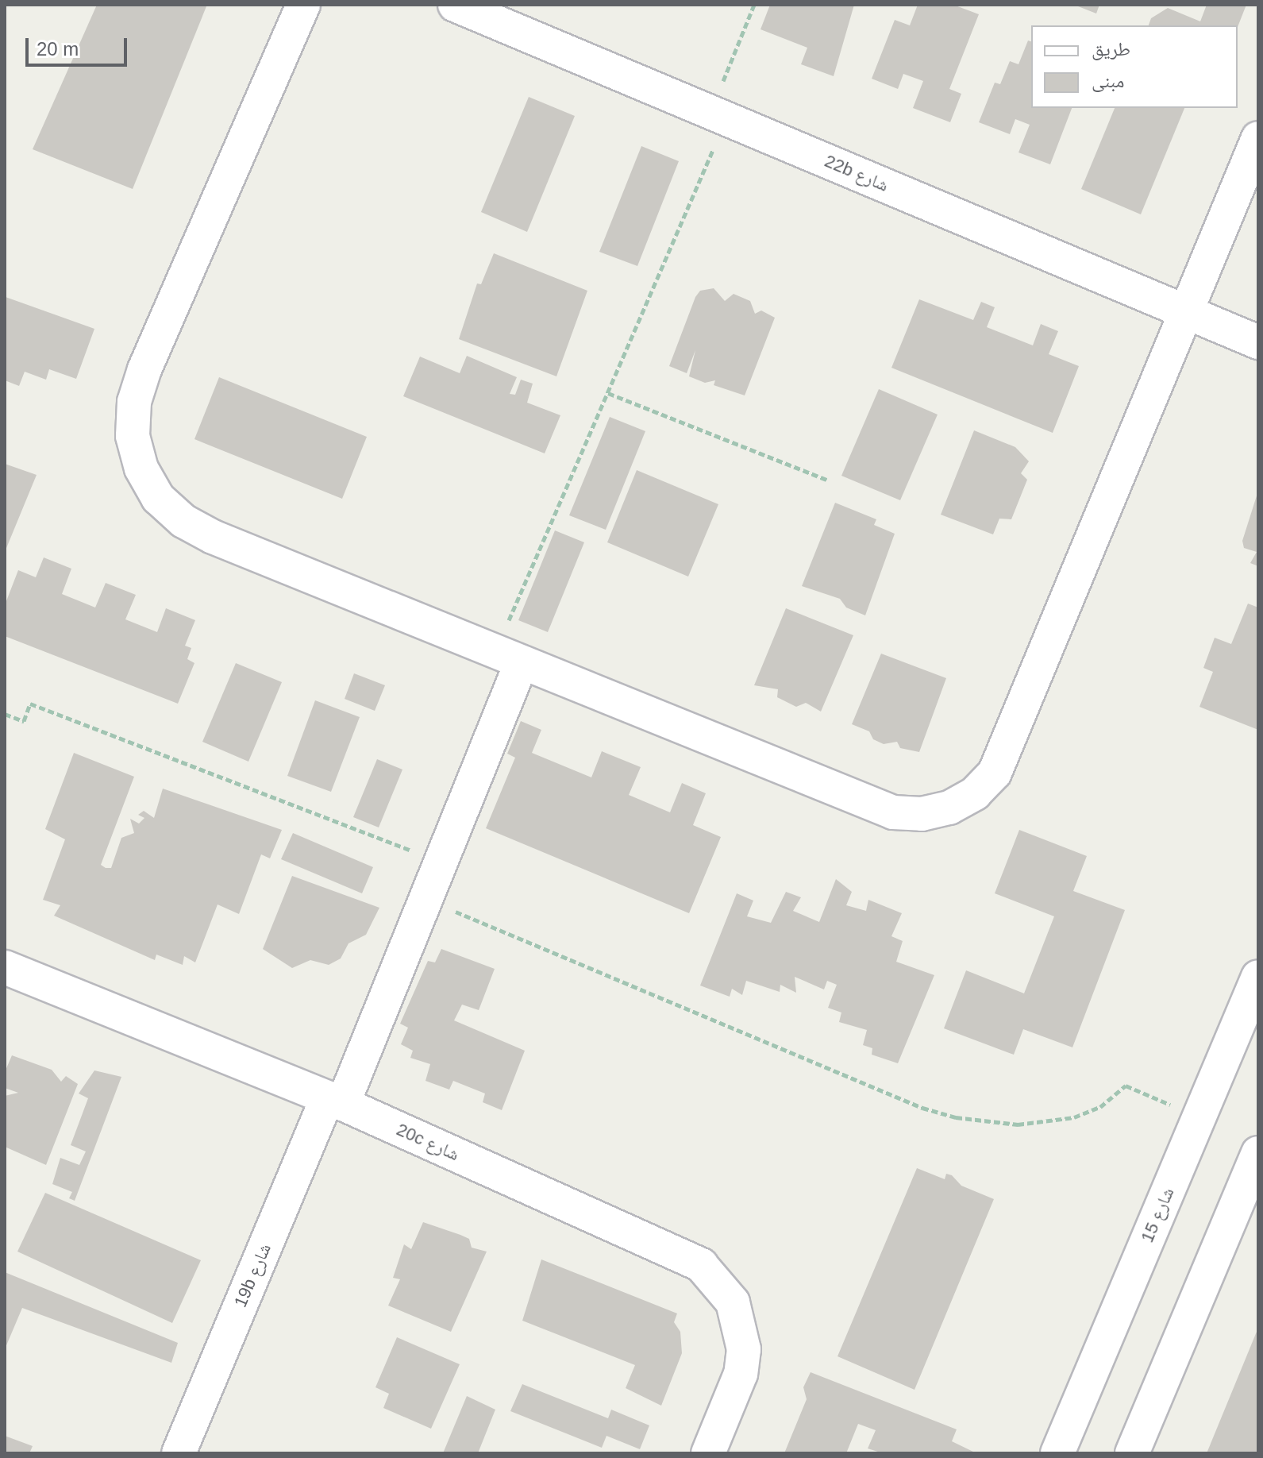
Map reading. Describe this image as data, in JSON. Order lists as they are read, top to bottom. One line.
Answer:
{"streets":{"street":["22b شارع","20c شارع","شارع 15","19b شارع"]},"crossings":[["20c شارع","19b شارع"]],"legend":["طريق","مبنى"],"scale_bar":"20 m"}
